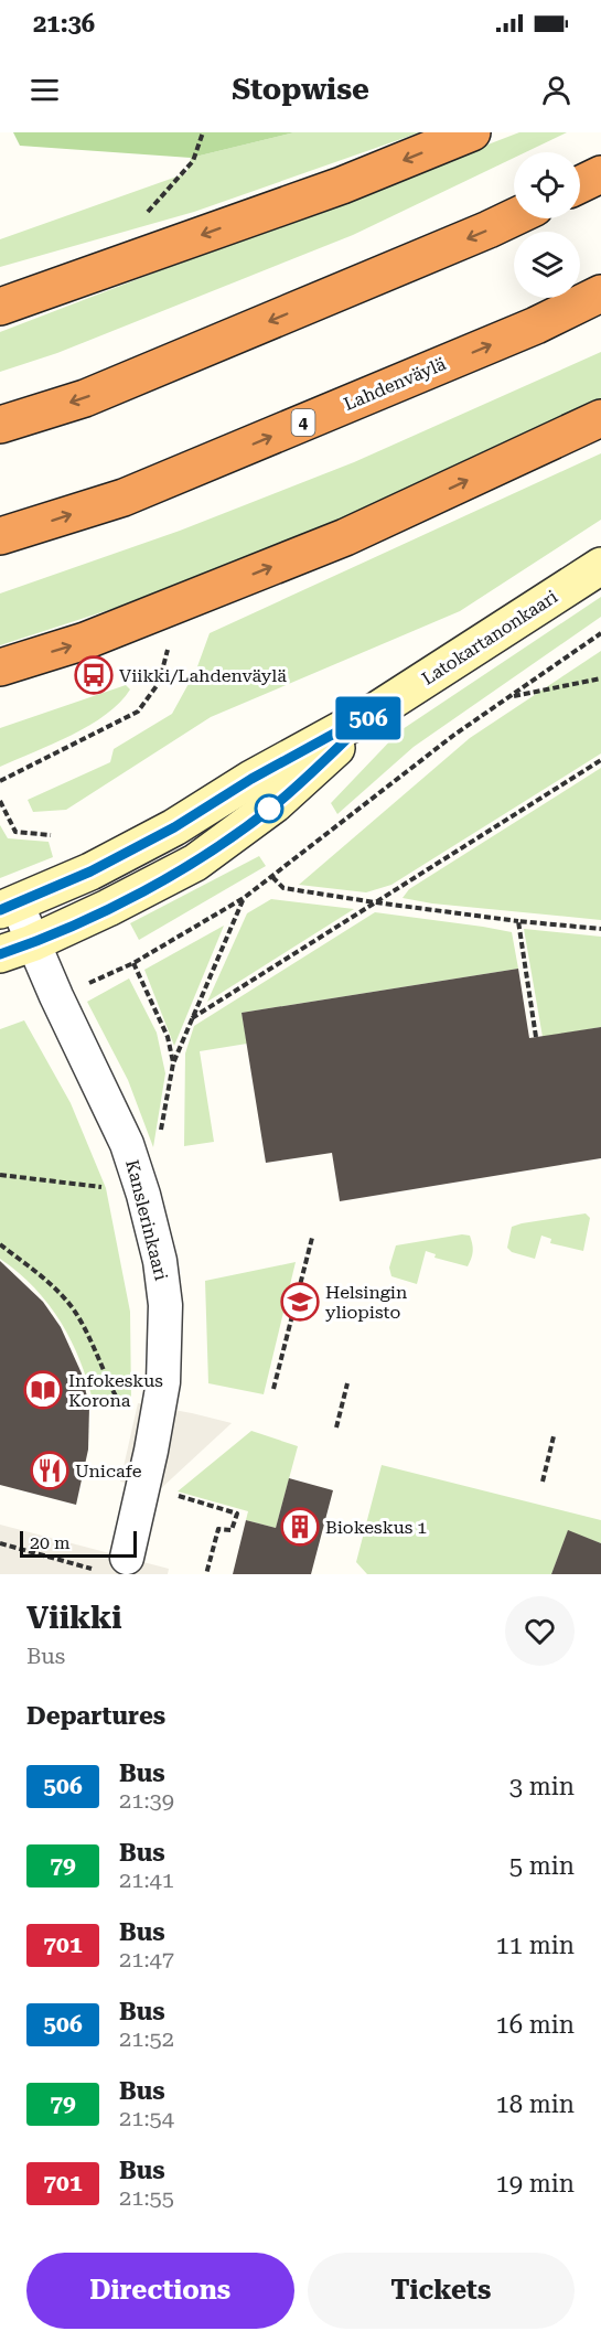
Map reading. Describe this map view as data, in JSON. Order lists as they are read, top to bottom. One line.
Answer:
{"streets":{"highway":["Lahdenväylä","4"],"street":["Latokartanonkaari","Kanslerinkaari"]},"crossings":[["Latokartanonkaari","Kanslerinkaari"]],"places":{"bus stop":["Viikki/Lahdenväylä"],"school or university":["Helsingin yliopisto"],"library":["Infokeskus Korona"],"restaurant":["Unicafe"],"building":["Biokeskus 1"]},"lines":["bus line 506"],"scale_bar":"20 m","page":{"status":"21:36","header":"Stopwise","on_map":"506","scale":"20 m","heading":[["Viikki","Bus"],"Departures"],"list":[{"mark":"506","name":"Bus","note":"21:39","value":"3 min"},{"mark":"79","name":"Bus","note":"21:41","value":"5 min"},{"mark":"701","name":"Bus","note":"21:47","value":"11 min"},{"mark":"506","name":"Bus","note":"21:52","value":"16 min"},{"mark":"79","name":"Bus","note":"21:54","value":"18 min"},{"mark":"701","name":"Bus","note":"21:55","value":"19 min"}],"buttons":["Directions","Tickets"]}}
